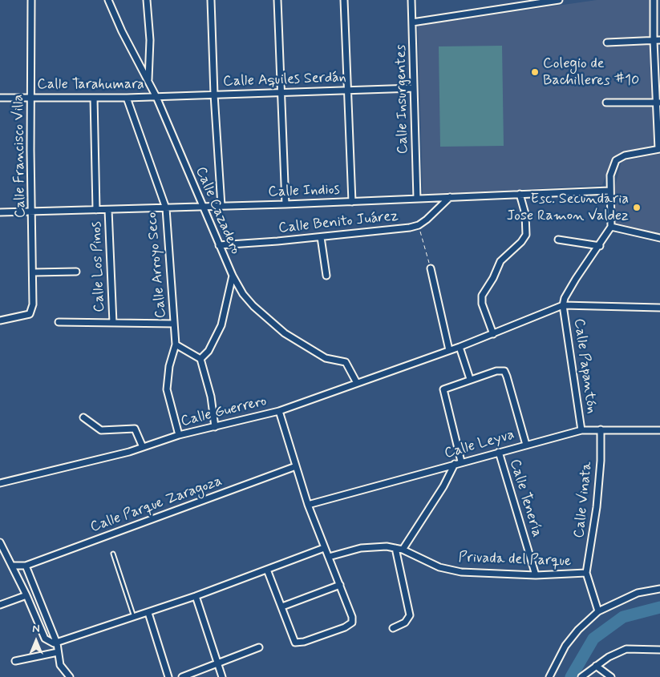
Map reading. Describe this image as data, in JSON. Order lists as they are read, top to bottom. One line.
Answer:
{"streets":{"street":["Calle Aquiles Serdán","Calle Tarahumara","Calle Insurgentes","Calle Francisco Villa","Calle Indios","Calle Cazadero","Calle Benito Juárez","Calle Arroyo Seco","Calle Los Pinos","Calle Papantón","Calle Guerrero","Calle Leyva","Calle Tenería","Calle Vinata","Calle Parque Zaragoza","Privada del Parque"]},"crossings":[["Calle Aquiles Serdán","Calle Tarahumara"],["Calle Aquiles Serdán","Calle Insurgentes"],["Calle Aquiles Serdán","Calle Cazadero"],["Calle Tarahumara","Calle Francisco Villa"],["Calle Tarahumara","Calle Cazadero"],["Calle Tarahumara","Calle Arroyo Seco"],["Calle Tarahumara","Calle Los Pinos"],["Calle Insurgentes","Calle Indios"],["Calle Francisco Villa","Calle Indios"],["Calle Indios","Calle Cazadero"],["Calle Indios","Calle Benito Juárez"],["Calle Indios","Calle Arroyo Seco"],["Calle Indios","Calle Los Pinos"],["Calle Cazadero","Calle Benito Juárez"],["Calle Cazadero","Calle Guerrero"],["Calle Arroyo Seco","Calle Guerrero"],["Calle Papantón","Calle Guerrero"],["Calle Papantón","Calle Leyva"],["Calle Leyva","Calle Tenería"],["Calle Leyva","Calle Vinata"],["Calle Tenería","Privada del Parque"],["Calle Vinata","Privada del Parque"]],"places":["Colegio de Bachilleres #10","Esc. Secundaria Jose Ramon Valdez"],"north":"top"}
